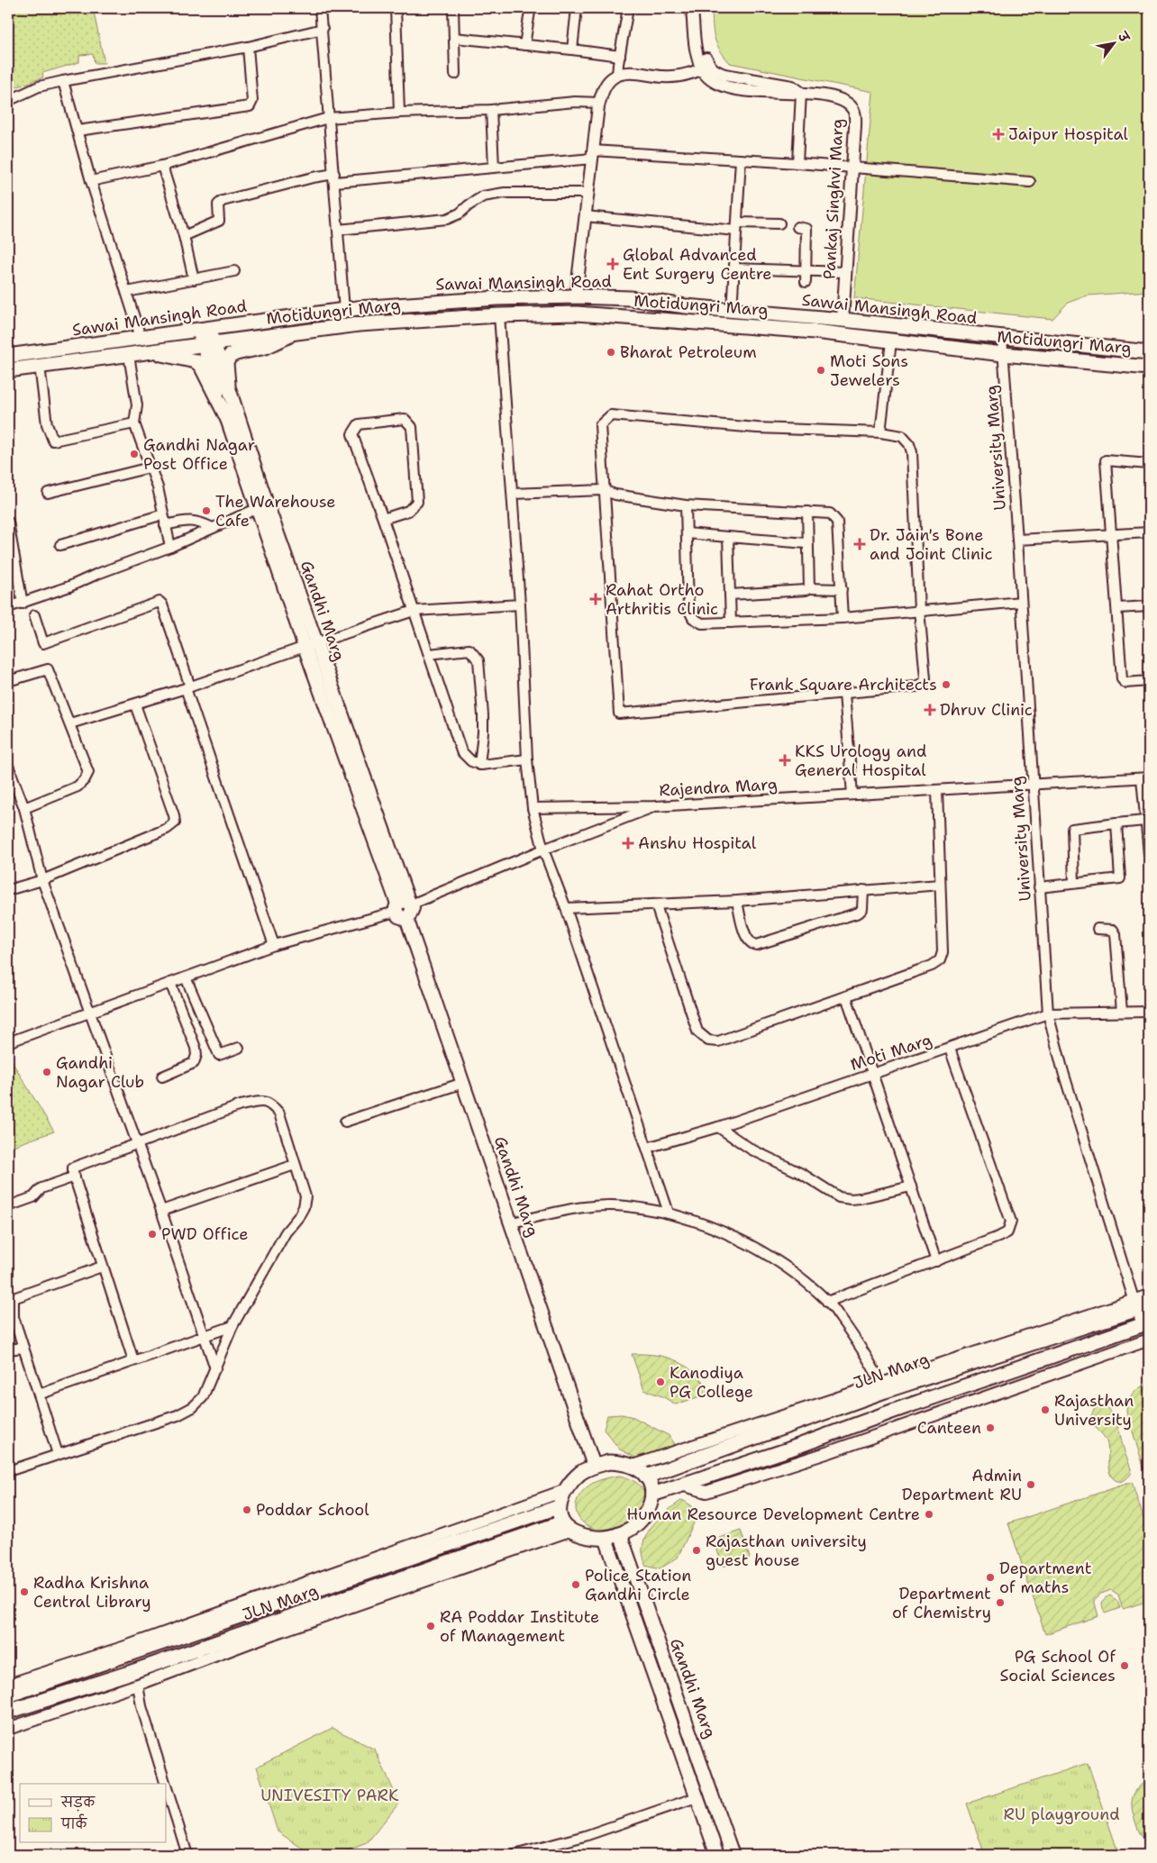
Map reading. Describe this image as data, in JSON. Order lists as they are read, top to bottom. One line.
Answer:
{"streets":{"main road":["Sawai Mansingh Road","Motidungri Marg","Gandhi Marg","JLN Marg"],"street":["Pankaj Singhvi Marg","University Marg","Rajendra Marg","Moti Marg"]},"crossings":[["Pankaj Singhvi Marg","Sawai Mansingh Road"],["Sawai Mansingh Road","University Marg"],["Motidungri Marg","University Marg"],["University Marg","Rajendra Marg"],["University Marg","Moti Marg"],["University Marg","JLN Marg"],["Gandhi Marg","JLN Marg"]],"parks":["UNIVESITY PARK","RU playground"],"places":{"health":["Jaipur Hospital","Global Advanced Ent Surgery Centre","Dr. Jain's Bone and Joint Clinic","Rahat Ortho Arthritis Clinic","Dhruv Clinic","KKS Urology and General Hospital","Anshu Hospital"],"other":["Bharat Petroleum","Moti Sons Jewelers","Gandhi Nagar Post Office","The Warehouse Cafe","Frank Square Architects","Gandhi Nagar Club","PWD Office","Kanodiya PG College","Rajasthan University","Canteen","Admin Department RU","Poddar School","Human Resource Development Centre","Rajasthan university guest house","Department of maths","Police Station Gandhi Circle","Radha Krishna Central Library","Department of Chemistry","RA Poddar Institute of Management","PG School Of Social Sciences"]},"legend":["सड़क","पार्क"],"north":"top right"}
